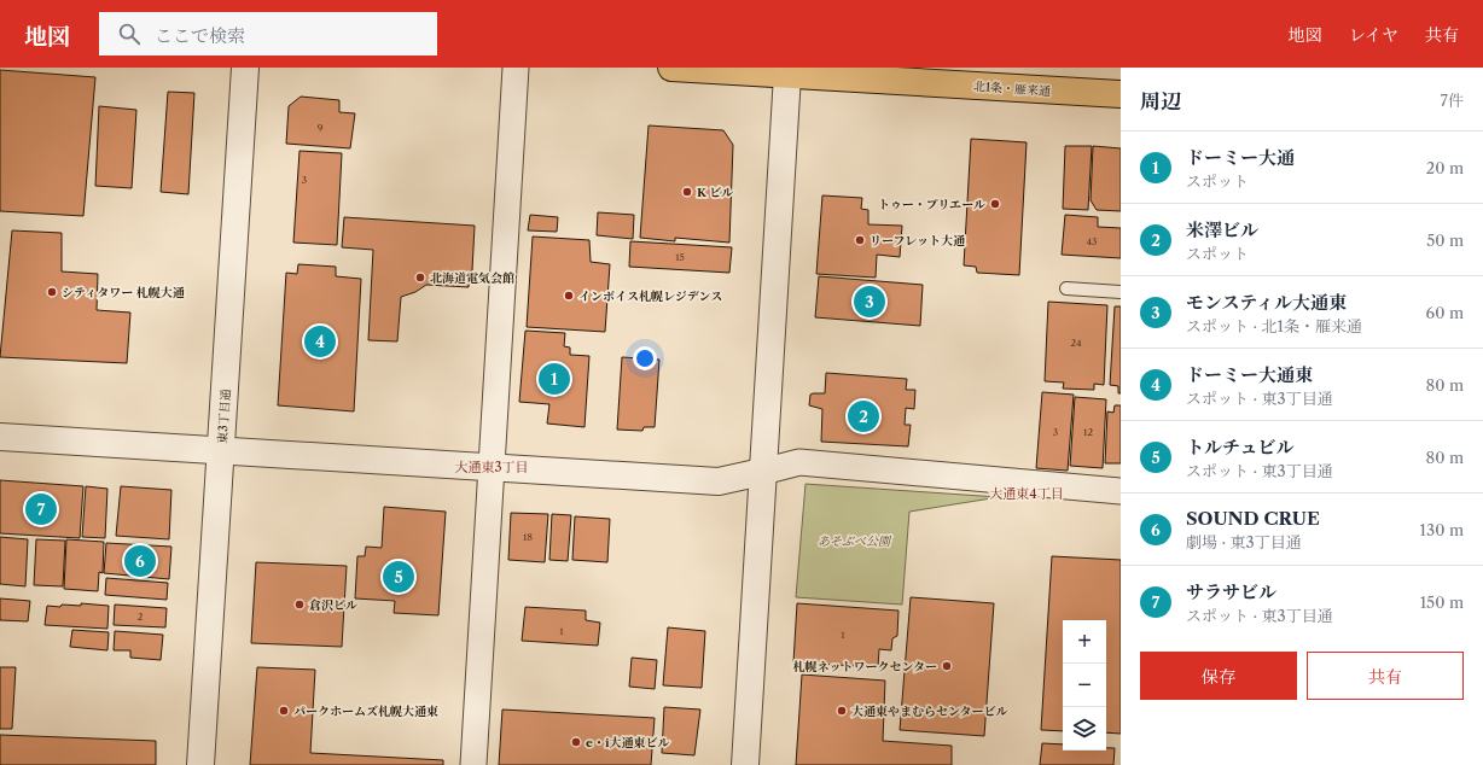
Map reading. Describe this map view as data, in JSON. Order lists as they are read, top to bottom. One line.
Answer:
{"streets":{"highway":["北1条・雁来通"],"street":["東3丁目通"]},"districts":["大通東3丁目","大通東4丁目"],"parks":["あそぶべ公園"],"places":["K ビル","トゥー・プリエール","リーフレット大通","北海道電気会館","シティタワー 札幌大通","インボイス札幌レジデンス","倉沢ビル","札幌ネットワークセンター","パークホームズ札幌大通東","大通東やまむらセンタービル","e・i大通東ビル"],"house_numbers":["9","3","43","15","24","3","12","18","2","1","1"],"page":{"header":"地図","search":"ここで検索","nav":["地図","レイヤ","共有"],"heading":["周辺","7件"],"list":[{"mark":"1","name":"ドーミー大通","note":"スポット","value":"20 m"},{"mark":"2","name":"米澤ビル","note":"スポット","value":"50 m"},{"mark":"3","name":"モンスティル大通東","note":"スポット · 北1条・雁来通","value":"60 m"},{"mark":"4","name":"ドーミー大通東","note":"スポット · 東3丁目通","value":"80 m"},{"mark":"5","name":"トルチュビル","note":"スポット · 東3丁目通","value":"80 m"},{"mark":"6","name":"SOUND CRUE","note":"劇場 · 東3丁目通","value":"130 m"},{"mark":"7","name":"サラサビル","note":"スポット · 東3丁目通","value":"150 m"}],"pins":["3","4","1","2","7","6","5"],"map_buttons":["+","−"],"buttons":["保存","共有"]}}
